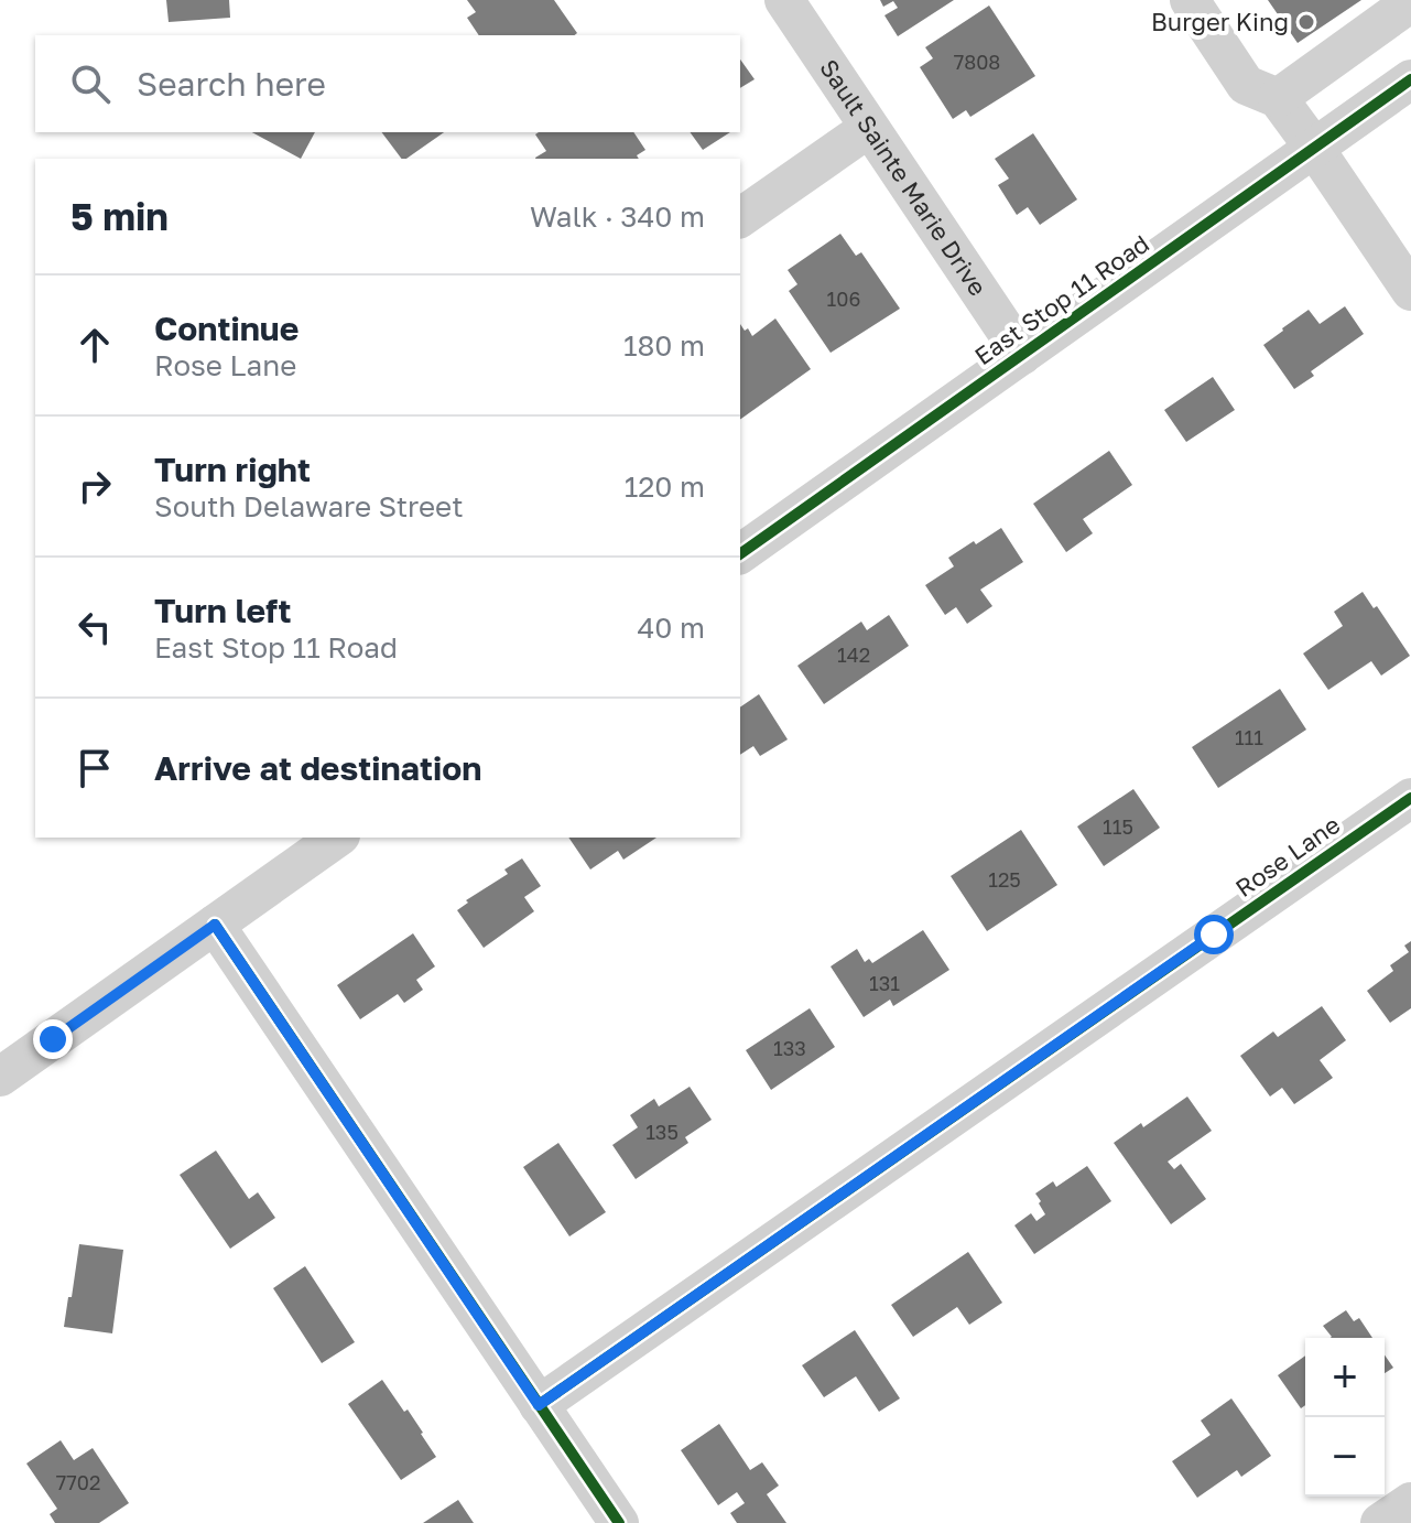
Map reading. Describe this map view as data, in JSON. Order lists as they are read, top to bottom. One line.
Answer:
{"streets":{"street":["Sault Sainte Marie Drive","East Stop 11 Road","Rose Lane"]},"crossings":[["Sault Sainte Marie Drive","East Stop 11 Road"]],"places":["Burger King"],"house_numbers":["7808","106","142","111","115","125","131","133","135","7702"],"page":{"search":"Search here","heading":["5 min","Walk · 340 m"],"list":[["Continue","Rose Lane","180 m"],["Turn right","South Delaware Street","120 m"],["Turn left","East Stop 11 Road","40 m"],"Arrive at destination"],"map_buttons":["+","−"]}}
